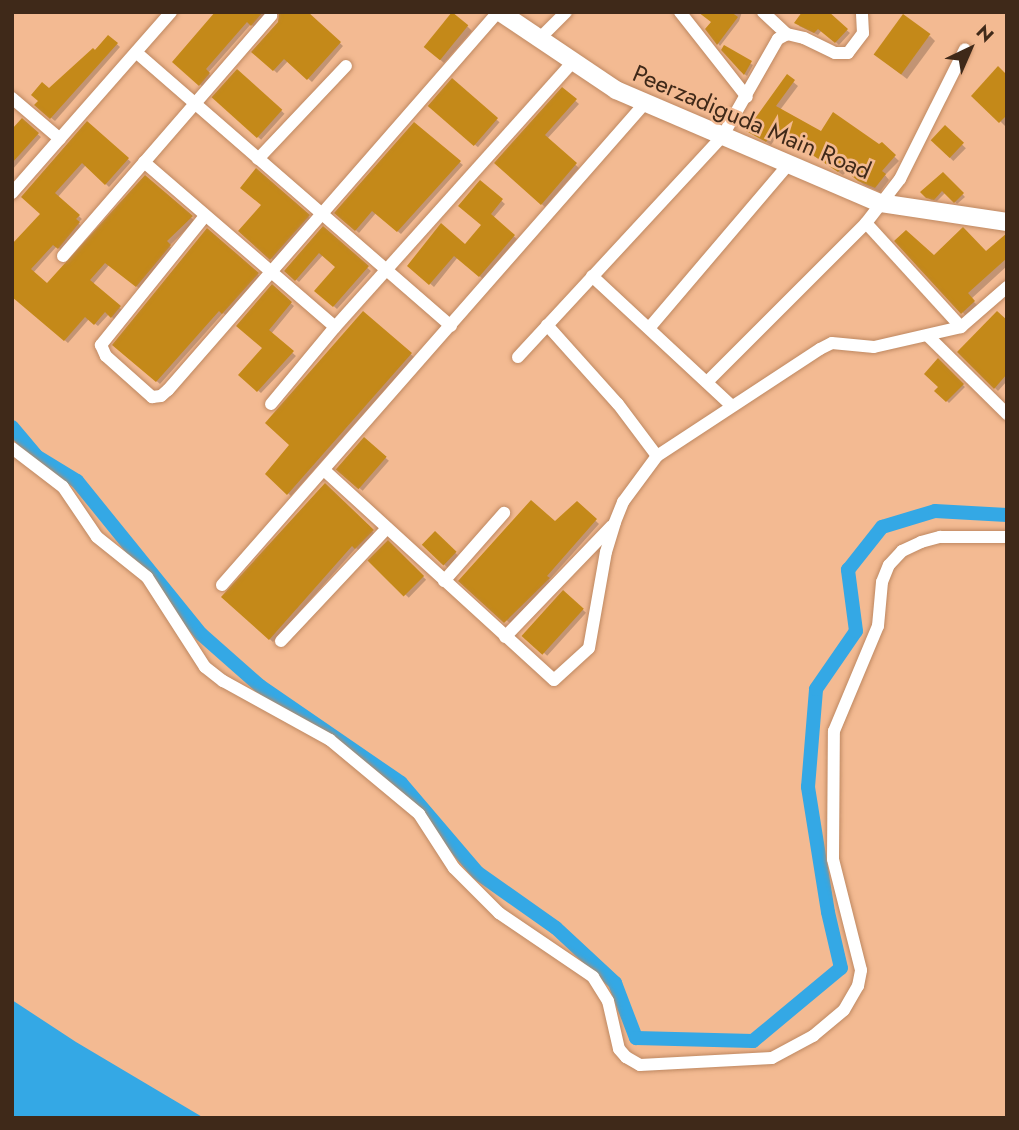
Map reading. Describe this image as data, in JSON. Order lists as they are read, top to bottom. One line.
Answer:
{"streets":{"street":["Peerzadiguda Main Road"]},"north":"top right"}
